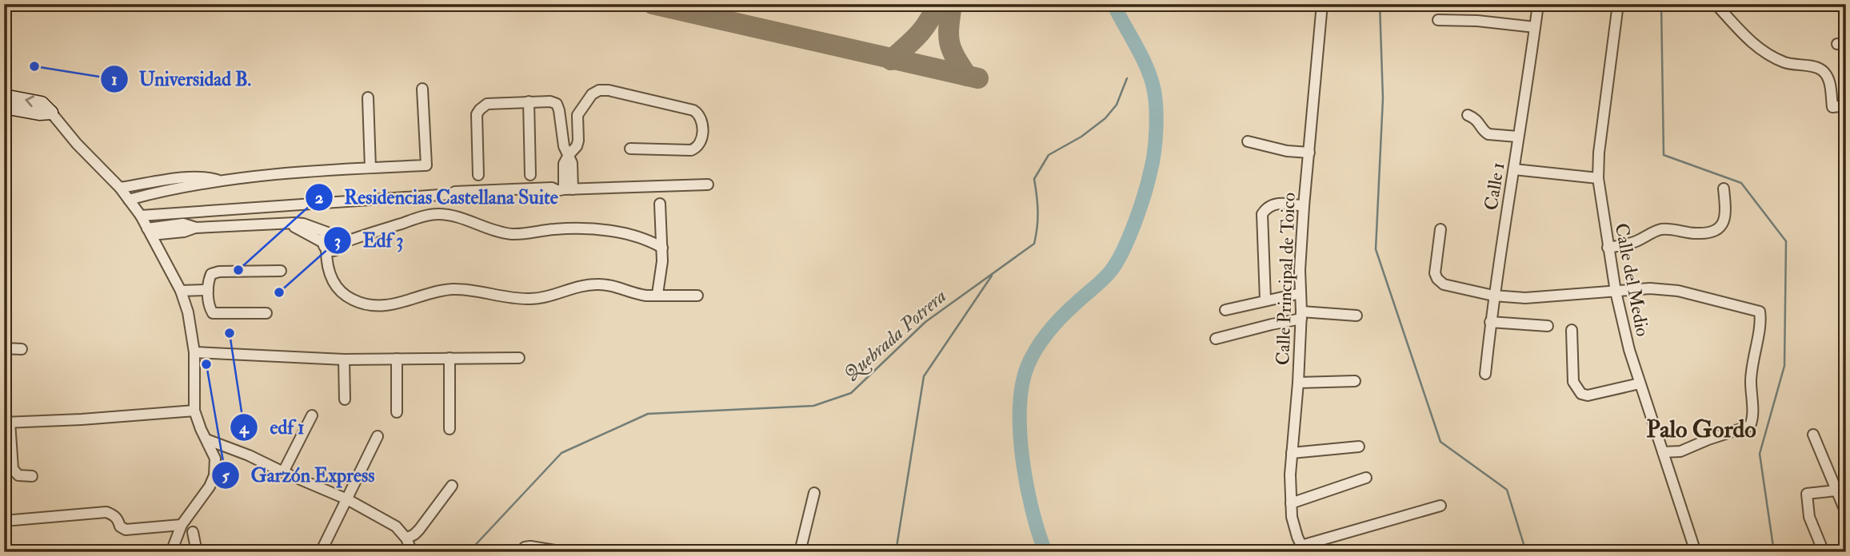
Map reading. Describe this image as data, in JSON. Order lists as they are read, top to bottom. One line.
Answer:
{"streets":{"street":["Calle 1","Calle Principal de Toico","Calle del Medio"]},"districts":["Palo Gordo"],"water":["Quebrada Potrera"],"places":["Universidad B.","Residencias Castellana Suite","Edf 3","edf 1","Garzón Express"]}
